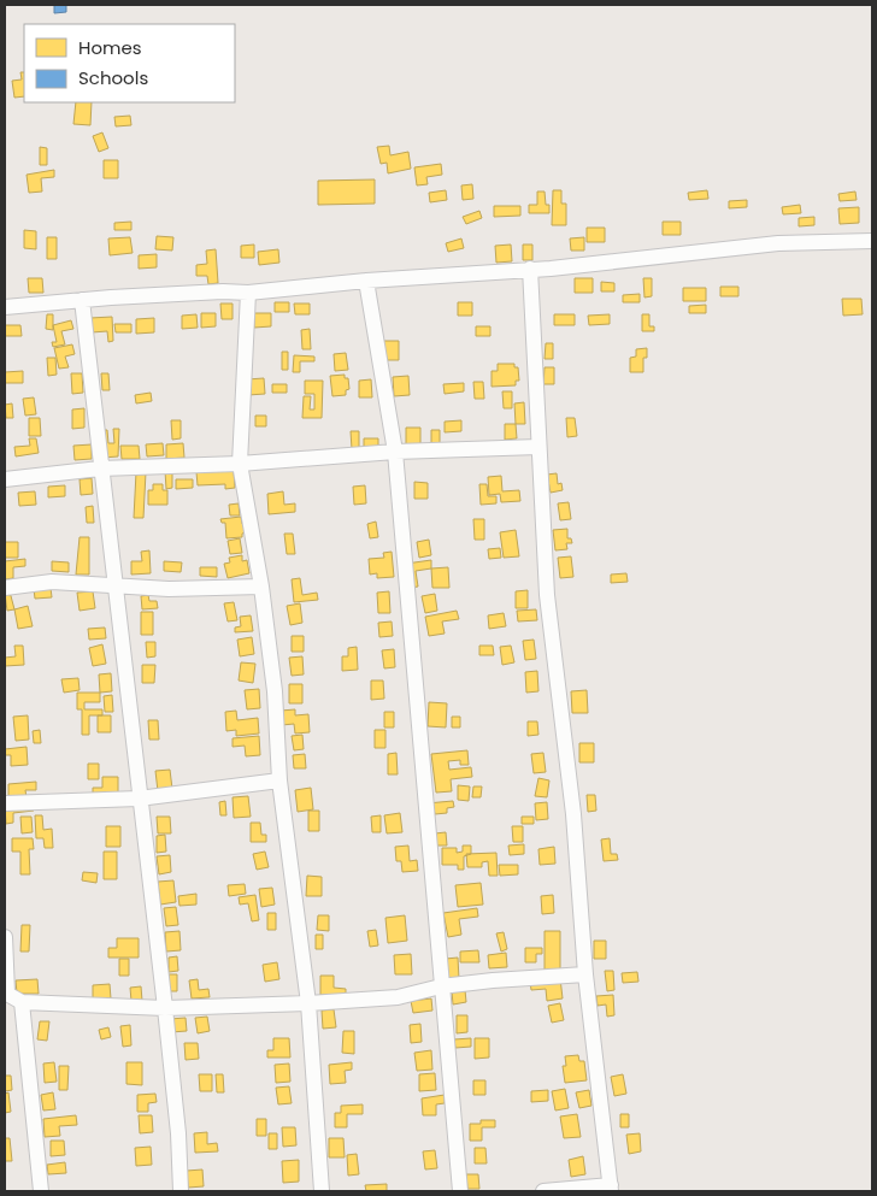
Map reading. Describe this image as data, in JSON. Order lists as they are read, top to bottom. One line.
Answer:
{"legend":["Homes","Schools"]}
